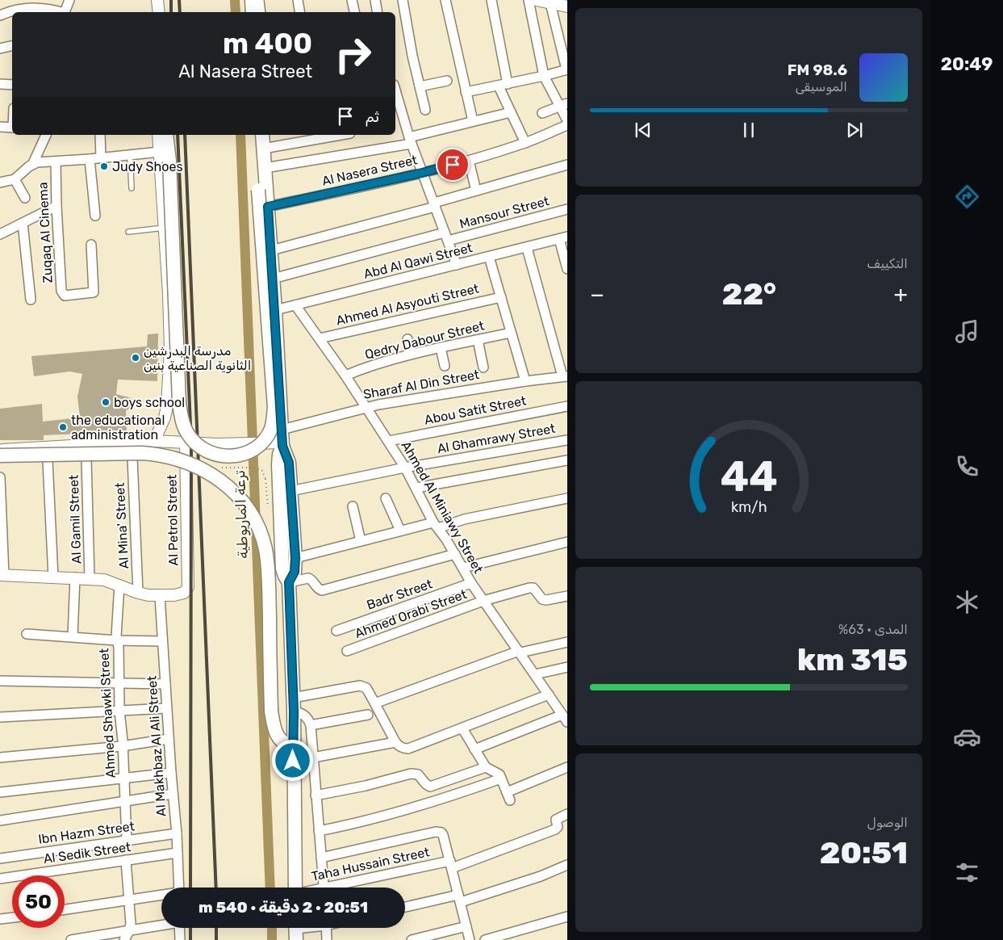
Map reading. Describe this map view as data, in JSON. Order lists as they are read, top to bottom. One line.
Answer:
{"streets":{"street":["Al Nasera Street","Mansour Street","Zuqaq Al Cinema","Abd Al Qawi Street","Ahmed Al Asyouti Street","Qedry Dabour Street","Sharaf Al Din Street","Abou Satit Street","Al Ghamrawy Street","Ahmed Al Miniawy Street","Al Gamil Street","Al Petrol Street","Al Mina' Street","Badr Street","Ahmed Orabi Street","Ahmed Shawki Street","Al Makhbaz Al Ali Street","Ibn Hazm Street","Al Sedik Street","Taha Hussain Street"]},"crossings":[["Abd Al Qawi Street","Ahmed Al Miniawy Street"],["Ahmed Al Asyouti Street","Ahmed Al Miniawy Street"],["Qedry Dabour Street","Ahmed Al Miniawy Street"],["Sharaf Al Din Street","Ahmed Al Miniawy Street"],["Sharaf Al Din Street","Al Petrol Street"],["Abou Satit Street","Ahmed Al Miniawy Street"],["Al Ghamrawy Street","Ahmed Al Miniawy Street"],["Ahmed Al Miniawy Street","Badr Street"],["Ahmed Al Miniawy Street","Ahmed Orabi Street"],["Al Petrol Street","Al Makhbaz Al Ali Street"],["Ahmed Shawki Street","Ibn Hazm Street"],["Al Makhbaz Al Ali Street","Ibn Hazm Street"],["Al Makhbaz Al Ali Street","Al Sedik Street"]],"water":["ترعة الماريوطية"],"places":["Judy Shoes","مدرسة البدرشين الثانوية الصناعية بنين","boys school","the educational administration"],"page":{"tabs":"20:49","turn":["400 m","Al Nasera Street"],"song":["98.6 FM","الموسيقى"],"then":"ثم","tile":["التكييف",["المدى · 63%","315 km"],["الوصول","20:51"]],"heat":["−","22°","+"],"limit":"50","trip":"20:51 · 2 دقيقة · 540 m","gauge":["44","km/h"]}}
